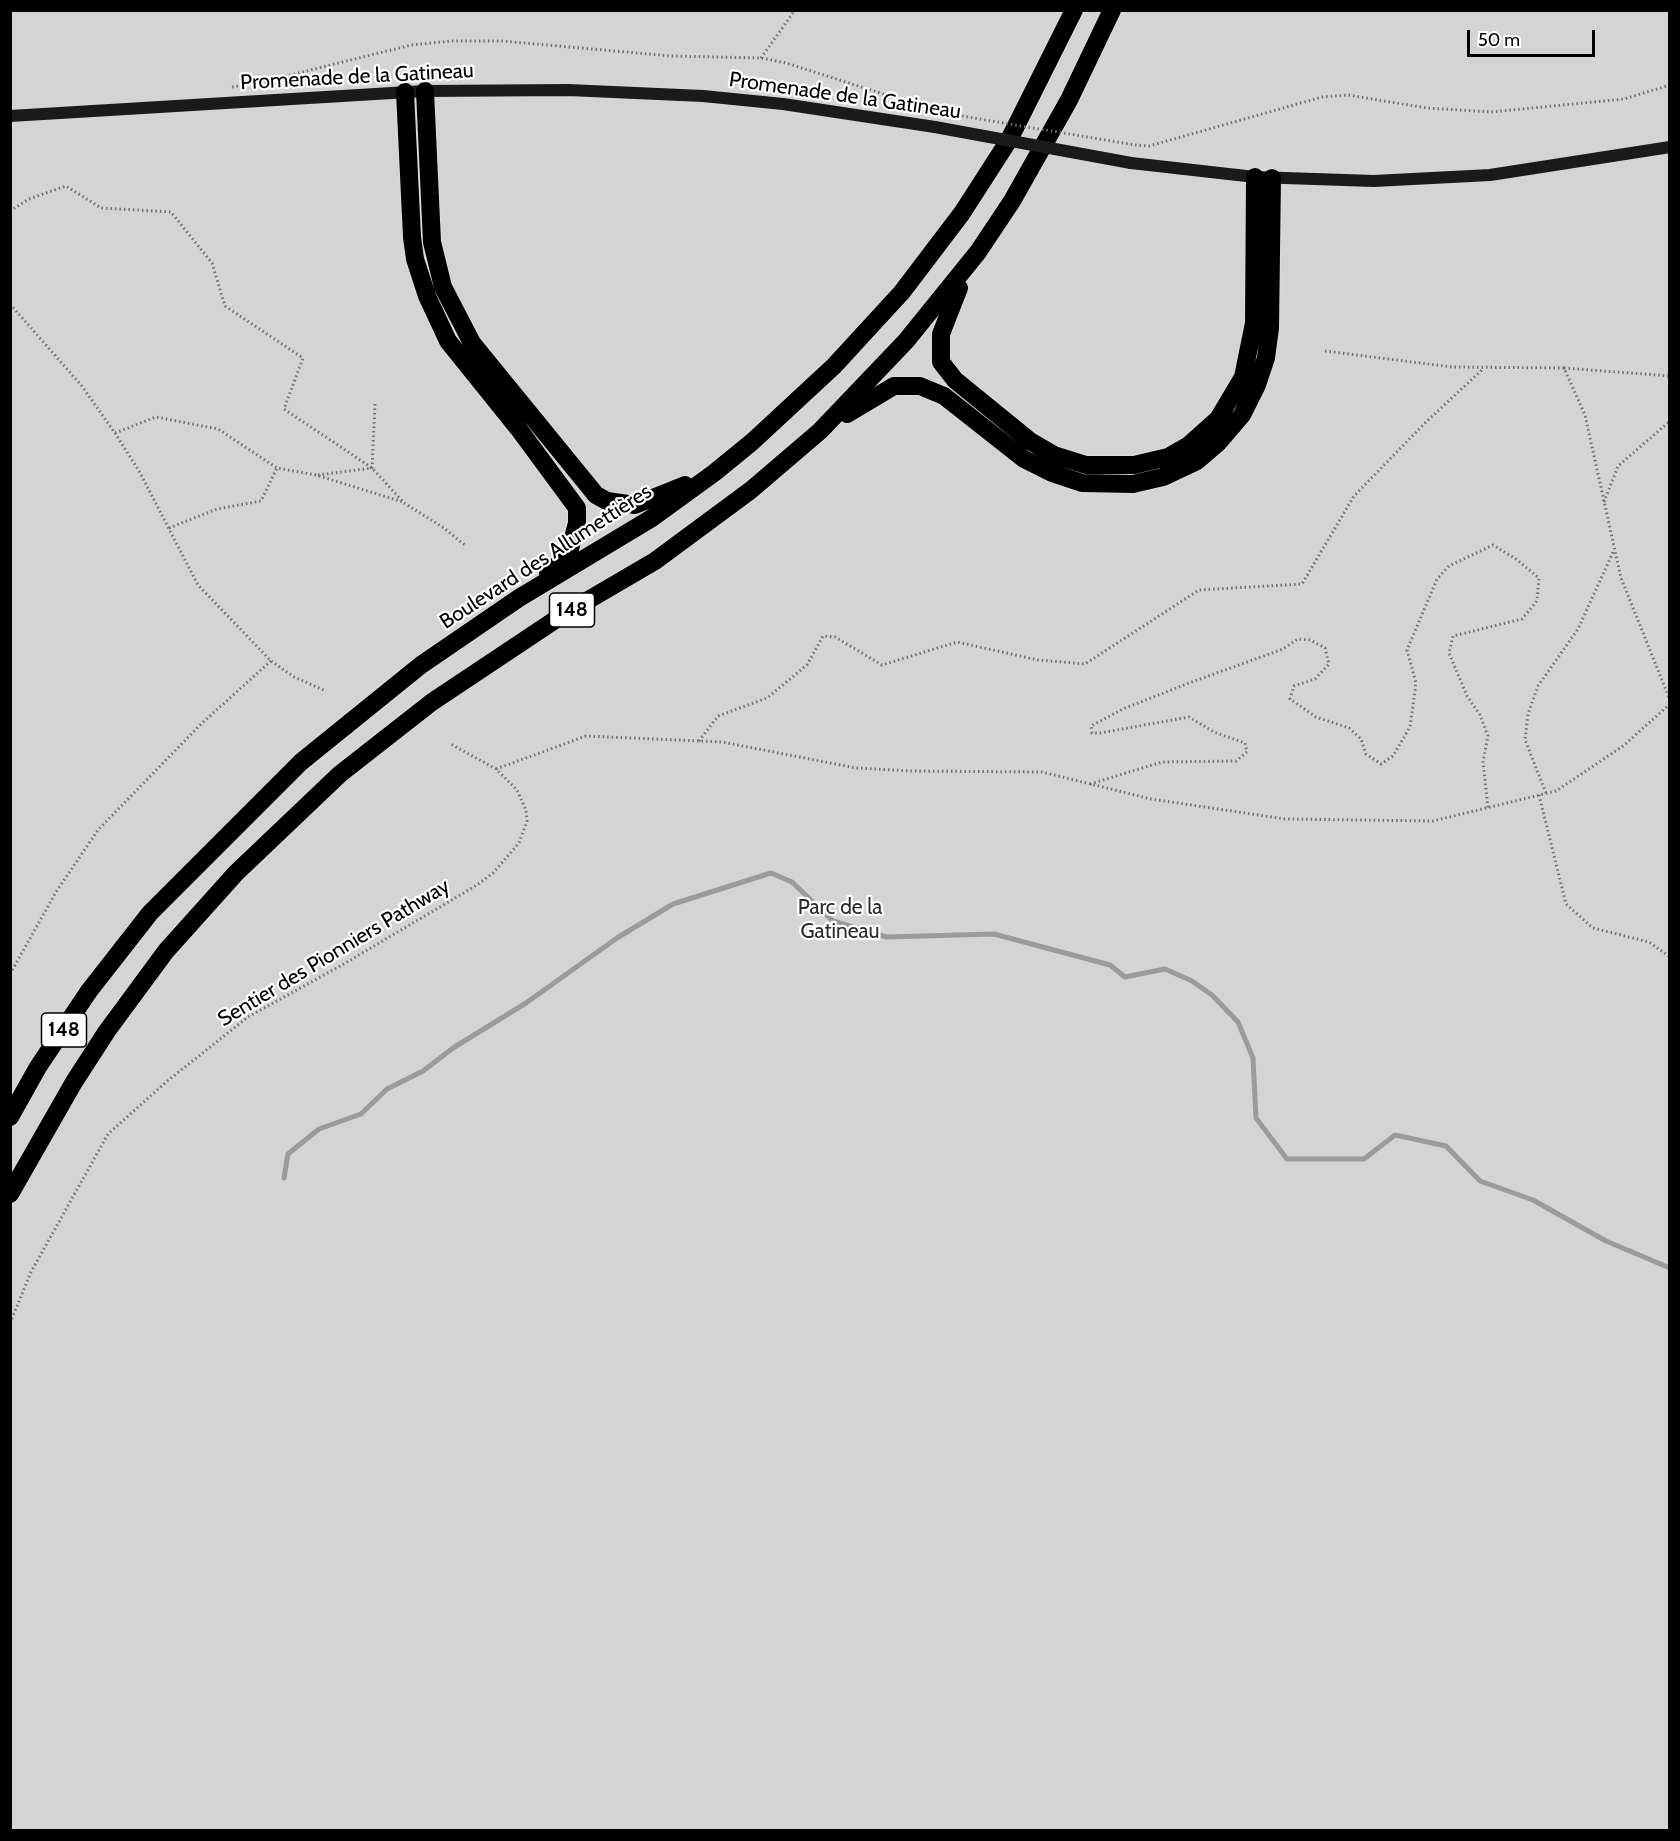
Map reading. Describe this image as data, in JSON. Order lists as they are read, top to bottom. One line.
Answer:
{"streets":{"highway":["Boulevard des Allumettières","148"],"street":["Promenade de la Gatineau"],"path":["Sentier des Pionniers Pathway"]},"parks":["Parc de la Gatineau"],"scale_bar":"50 m"}
